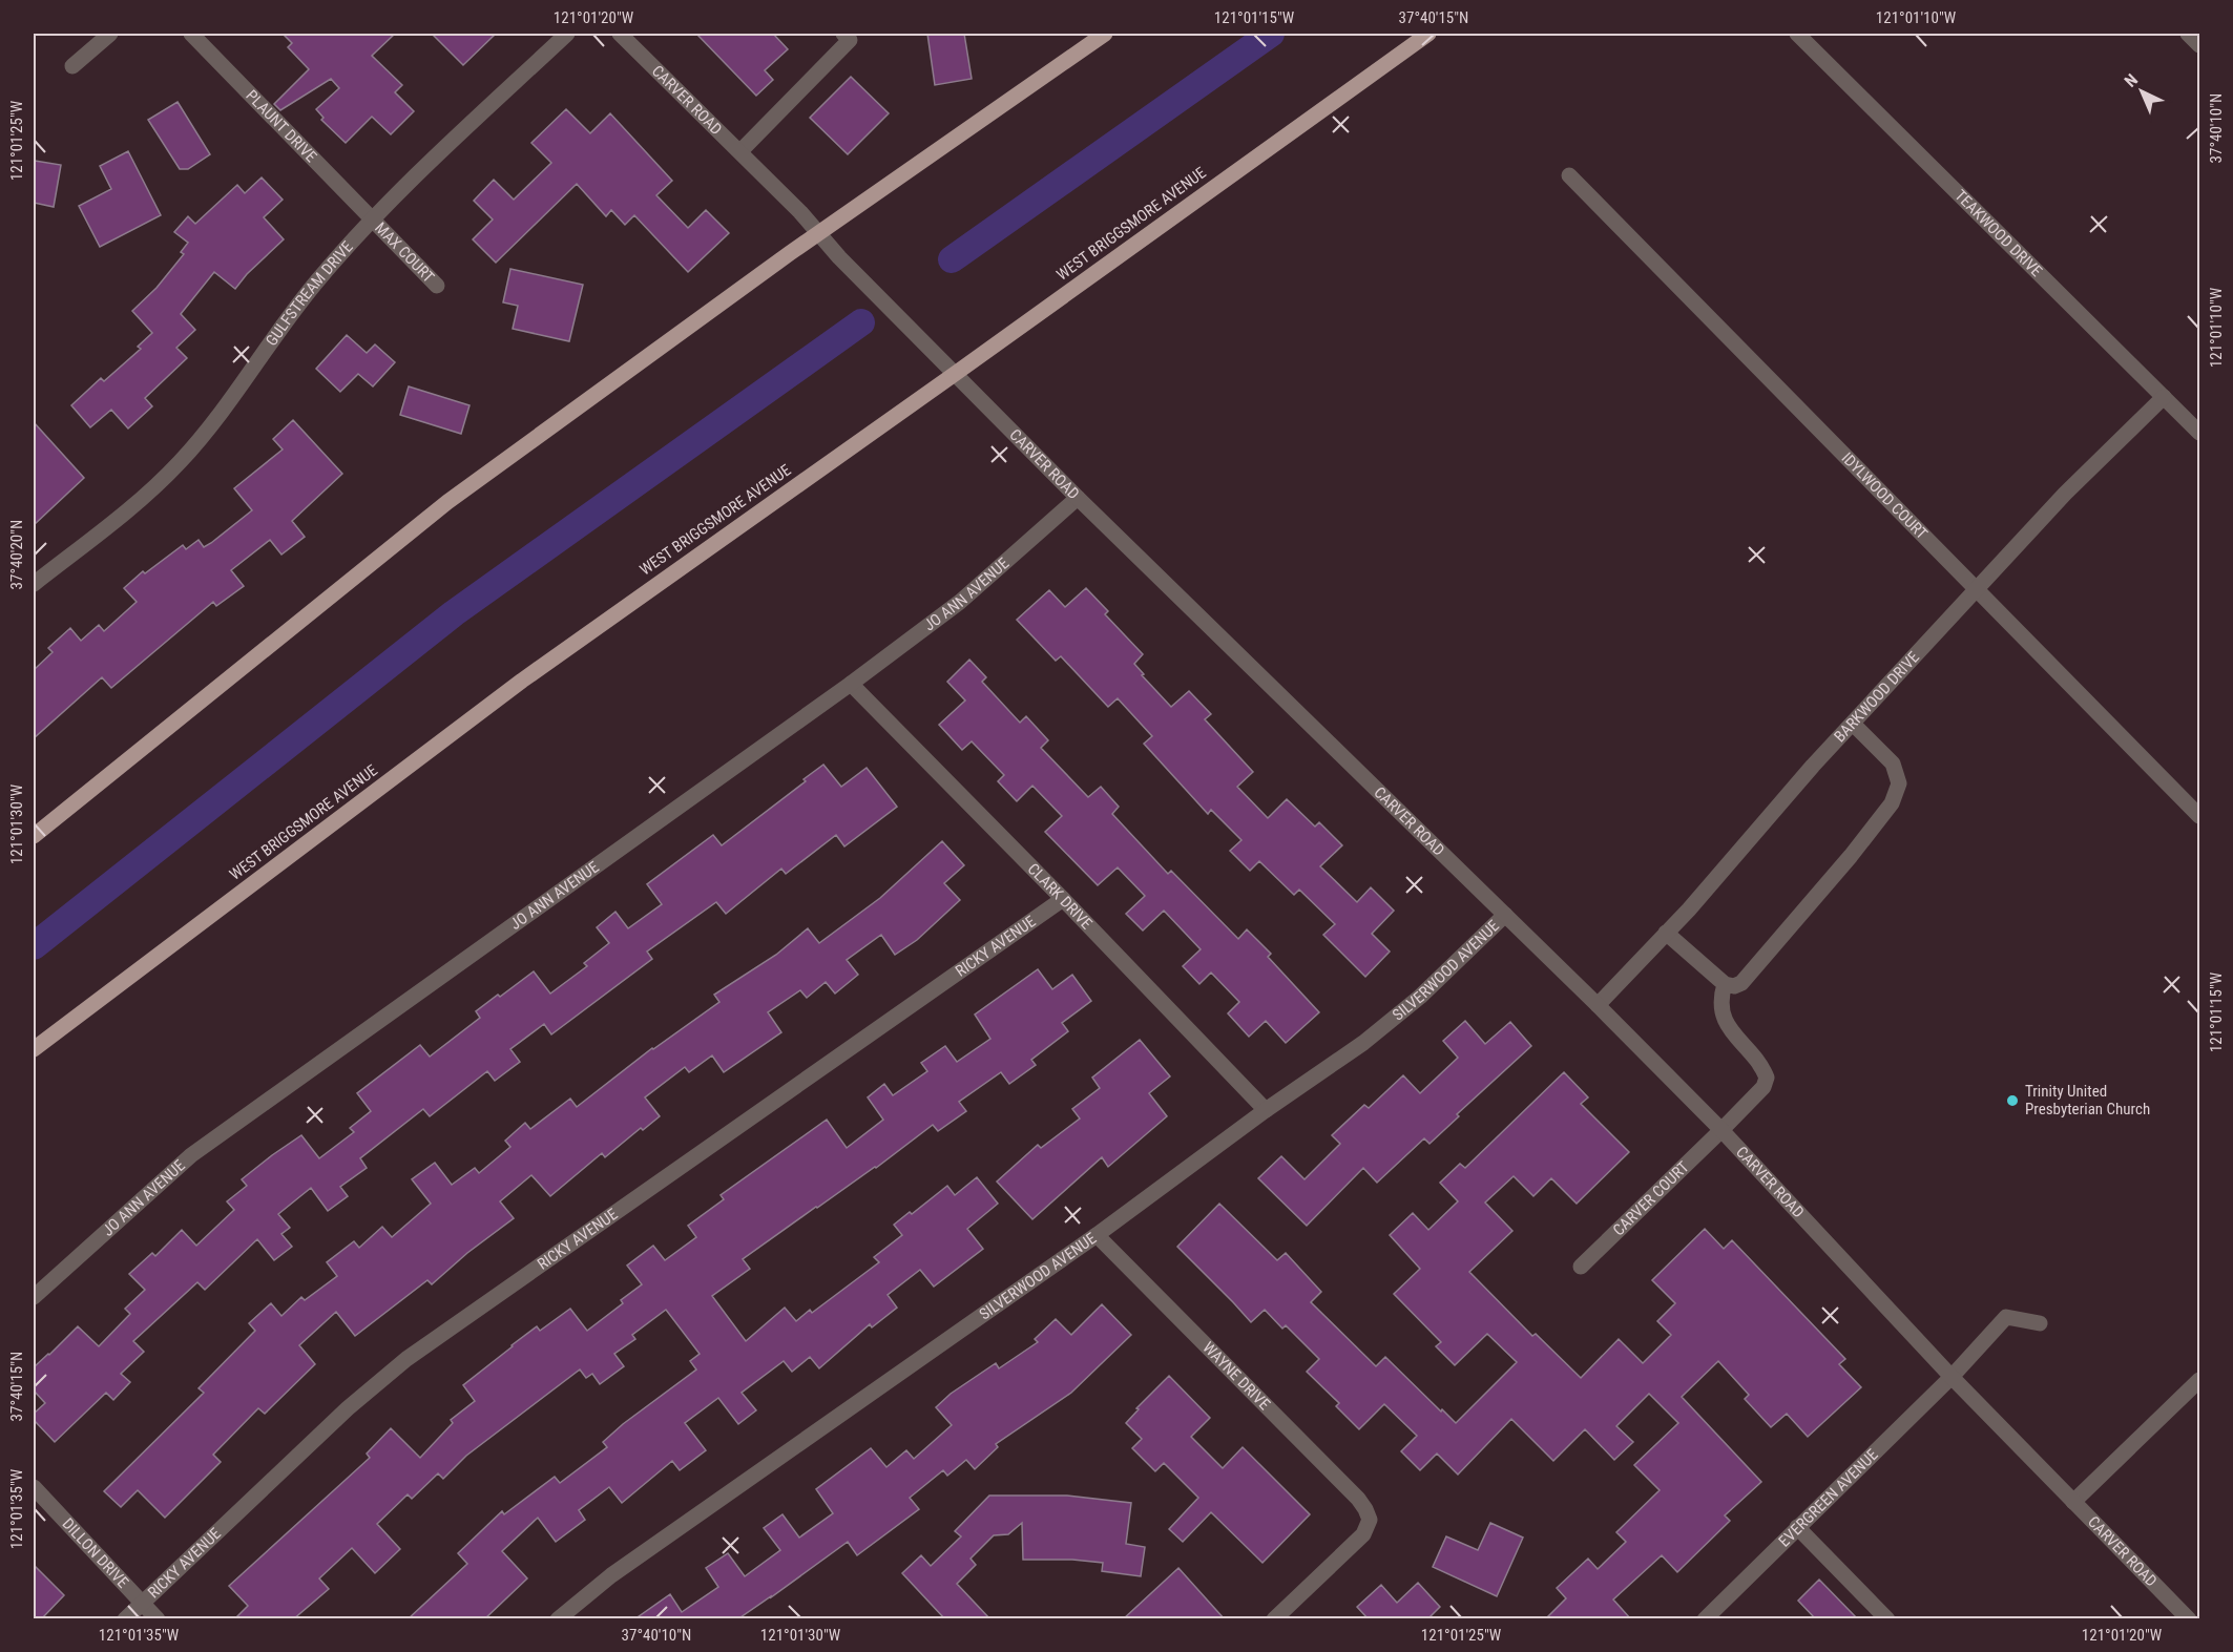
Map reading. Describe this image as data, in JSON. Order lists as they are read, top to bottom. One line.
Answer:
{"streets":{"main road":["WEST BRIGGSMORE AVENUE"],"street":["CARVER ROAD","PLAUNT DRIVE","TEAKWOOD DRIVE","MAX COURT","GULFSTREAM DRIVE","IDYLWOOD COURT","JO ANN AVENUE","BARKWOOD DRIVE","CLARK DRIVE","RICKY AVENUE","SILVERWOOD AVENUE","CARVER COURT","WAYNE DRIVE","EVERGREEN AVENUE","DILLON DRIVE"]},"crossings":[["CARVER ROAD","WEST BRIGGSMORE AVENUE"],["CARVER ROAD","JO ANN AVENUE"],["CARVER ROAD","BARKWOOD DRIVE"],["CARVER ROAD","SILVERWOOD AVENUE"],["CARVER ROAD","CARVER COURT"],["CARVER ROAD","EVERGREEN AVENUE"],["PLAUNT DRIVE","MAX COURT"],["PLAUNT DRIVE","GULFSTREAM DRIVE"],["TEAKWOOD DRIVE","BARKWOOD DRIVE"],["MAX COURT","GULFSTREAM DRIVE"],["IDYLWOOD COURT","BARKWOOD DRIVE"],["JO ANN AVENUE","CLARK DRIVE"],["CLARK DRIVE","RICKY AVENUE"],["CLARK DRIVE","SILVERWOOD AVENUE"],["RICKY AVENUE","DILLON DRIVE"],["SILVERWOOD AVENUE","WAYNE DRIVE"]],"places":["Trinity United Presbyterian Church"],"north":"top left","coordinates":["121°01'20\"W","121°01'15\"W","37°40'15\"N","121°01'10\"W","37°40'10\"N","121°01'25\"W","37°40'20\"N","121°01'30\"W","121°01'35\"W"]}
